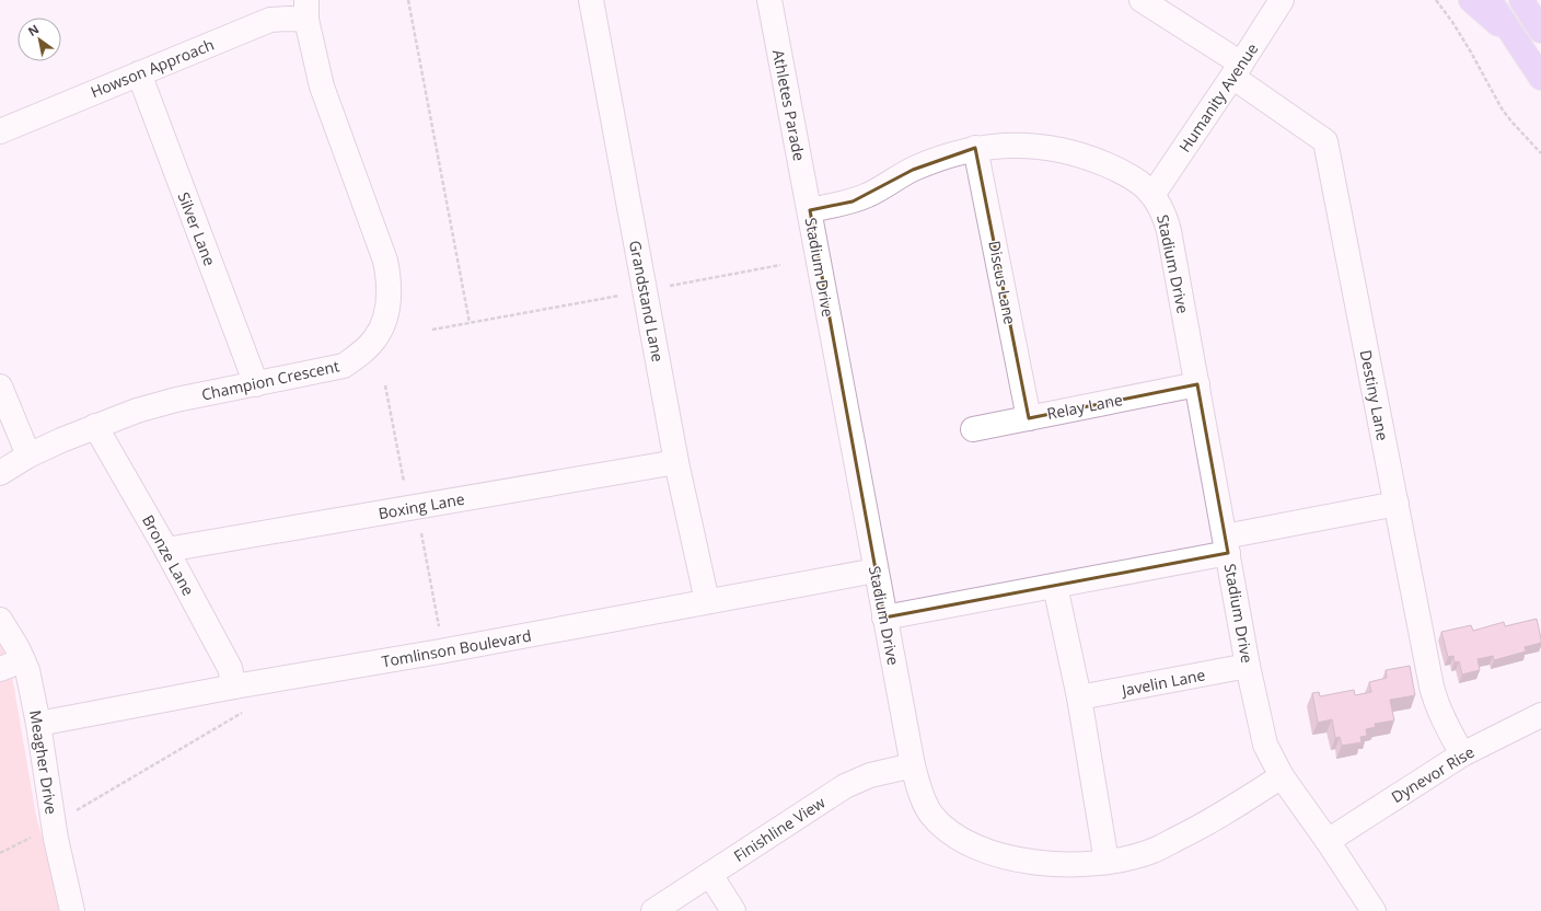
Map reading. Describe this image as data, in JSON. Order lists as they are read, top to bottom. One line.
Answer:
{"streets":{"street":["Howson Approach","Humanity Avenue","Athletes Parade","Silver Lane","Stadium Drive","Discus Lane","Grandstand Lane","Champion Crescent","Destiny Lane","Relay Lane","Boxing Lane","Bronze Lane","Tomlinson Boulevard","Javelin Lane","Meagher Drive","Dynevor Rise","Finishline View"]},"crossings":[["Howson Approach","Silver Lane"],["Howson Approach","Champion Crescent"],["Humanity Avenue","Stadium Drive"],["Humanity Avenue","Destiny Lane"],["Athletes Parade","Stadium Drive"],["Silver Lane","Champion Crescent"],["Stadium Drive","Discus Lane"],["Stadium Drive","Relay Lane"],["Stadium Drive","Tomlinson Boulevard"],["Stadium Drive","Javelin Lane"],["Stadium Drive","Dynevor Rise"],["Stadium Drive","Finishline View"],["Discus Lane","Relay Lane"],["Grandstand Lane","Boxing Lane"],["Grandstand Lane","Tomlinson Boulevard"],["Champion Crescent","Bronze Lane"],["Destiny Lane","Dynevor Rise"],["Boxing Lane","Bronze Lane"],["Bronze Lane","Tomlinson Boulevard"],["Tomlinson Boulevard","Meagher Drive"]],"north":"top left"}
